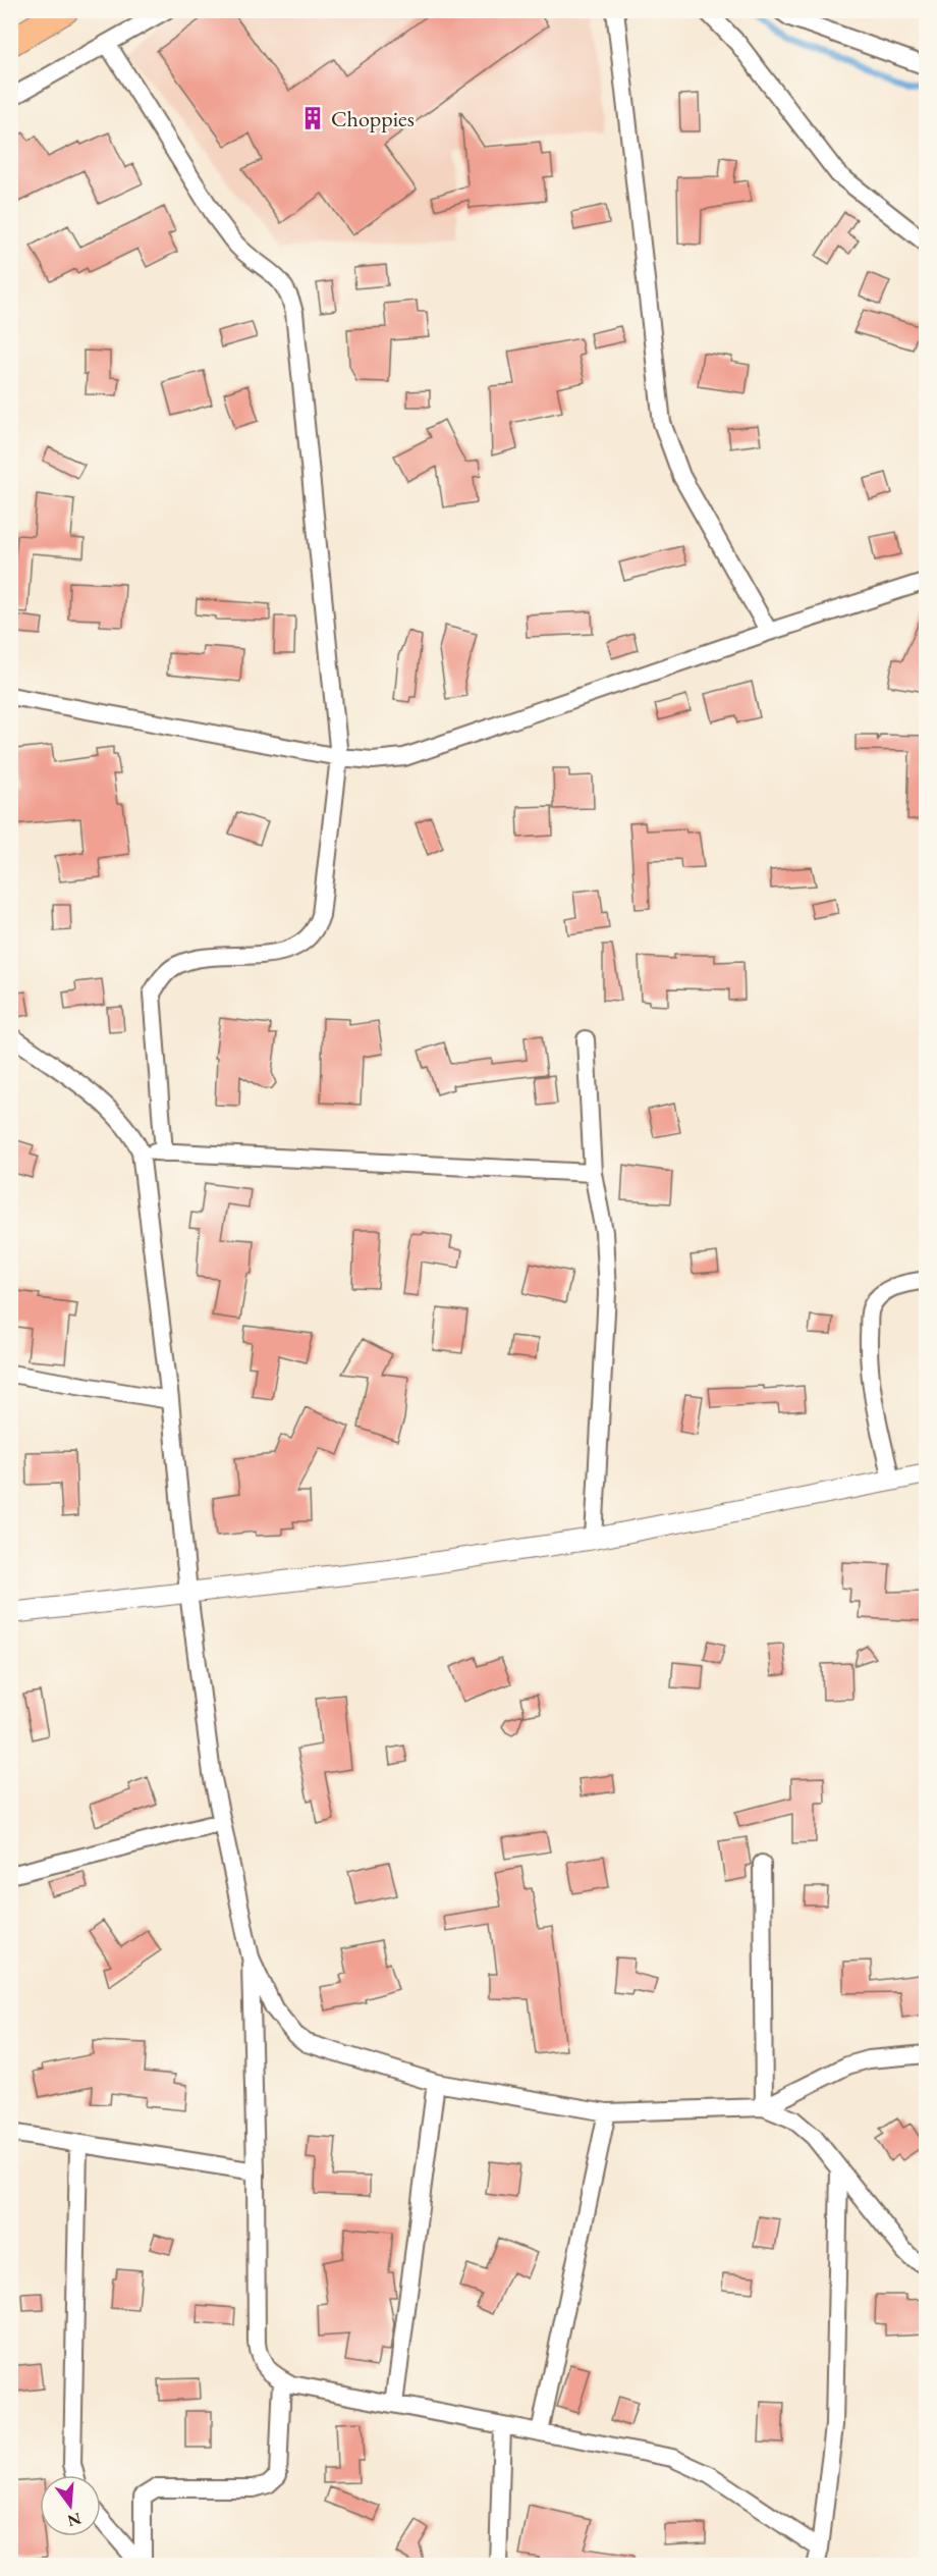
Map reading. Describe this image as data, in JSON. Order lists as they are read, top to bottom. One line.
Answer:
{"places":{"building":["Choppies"]},"north":"bottom"}
